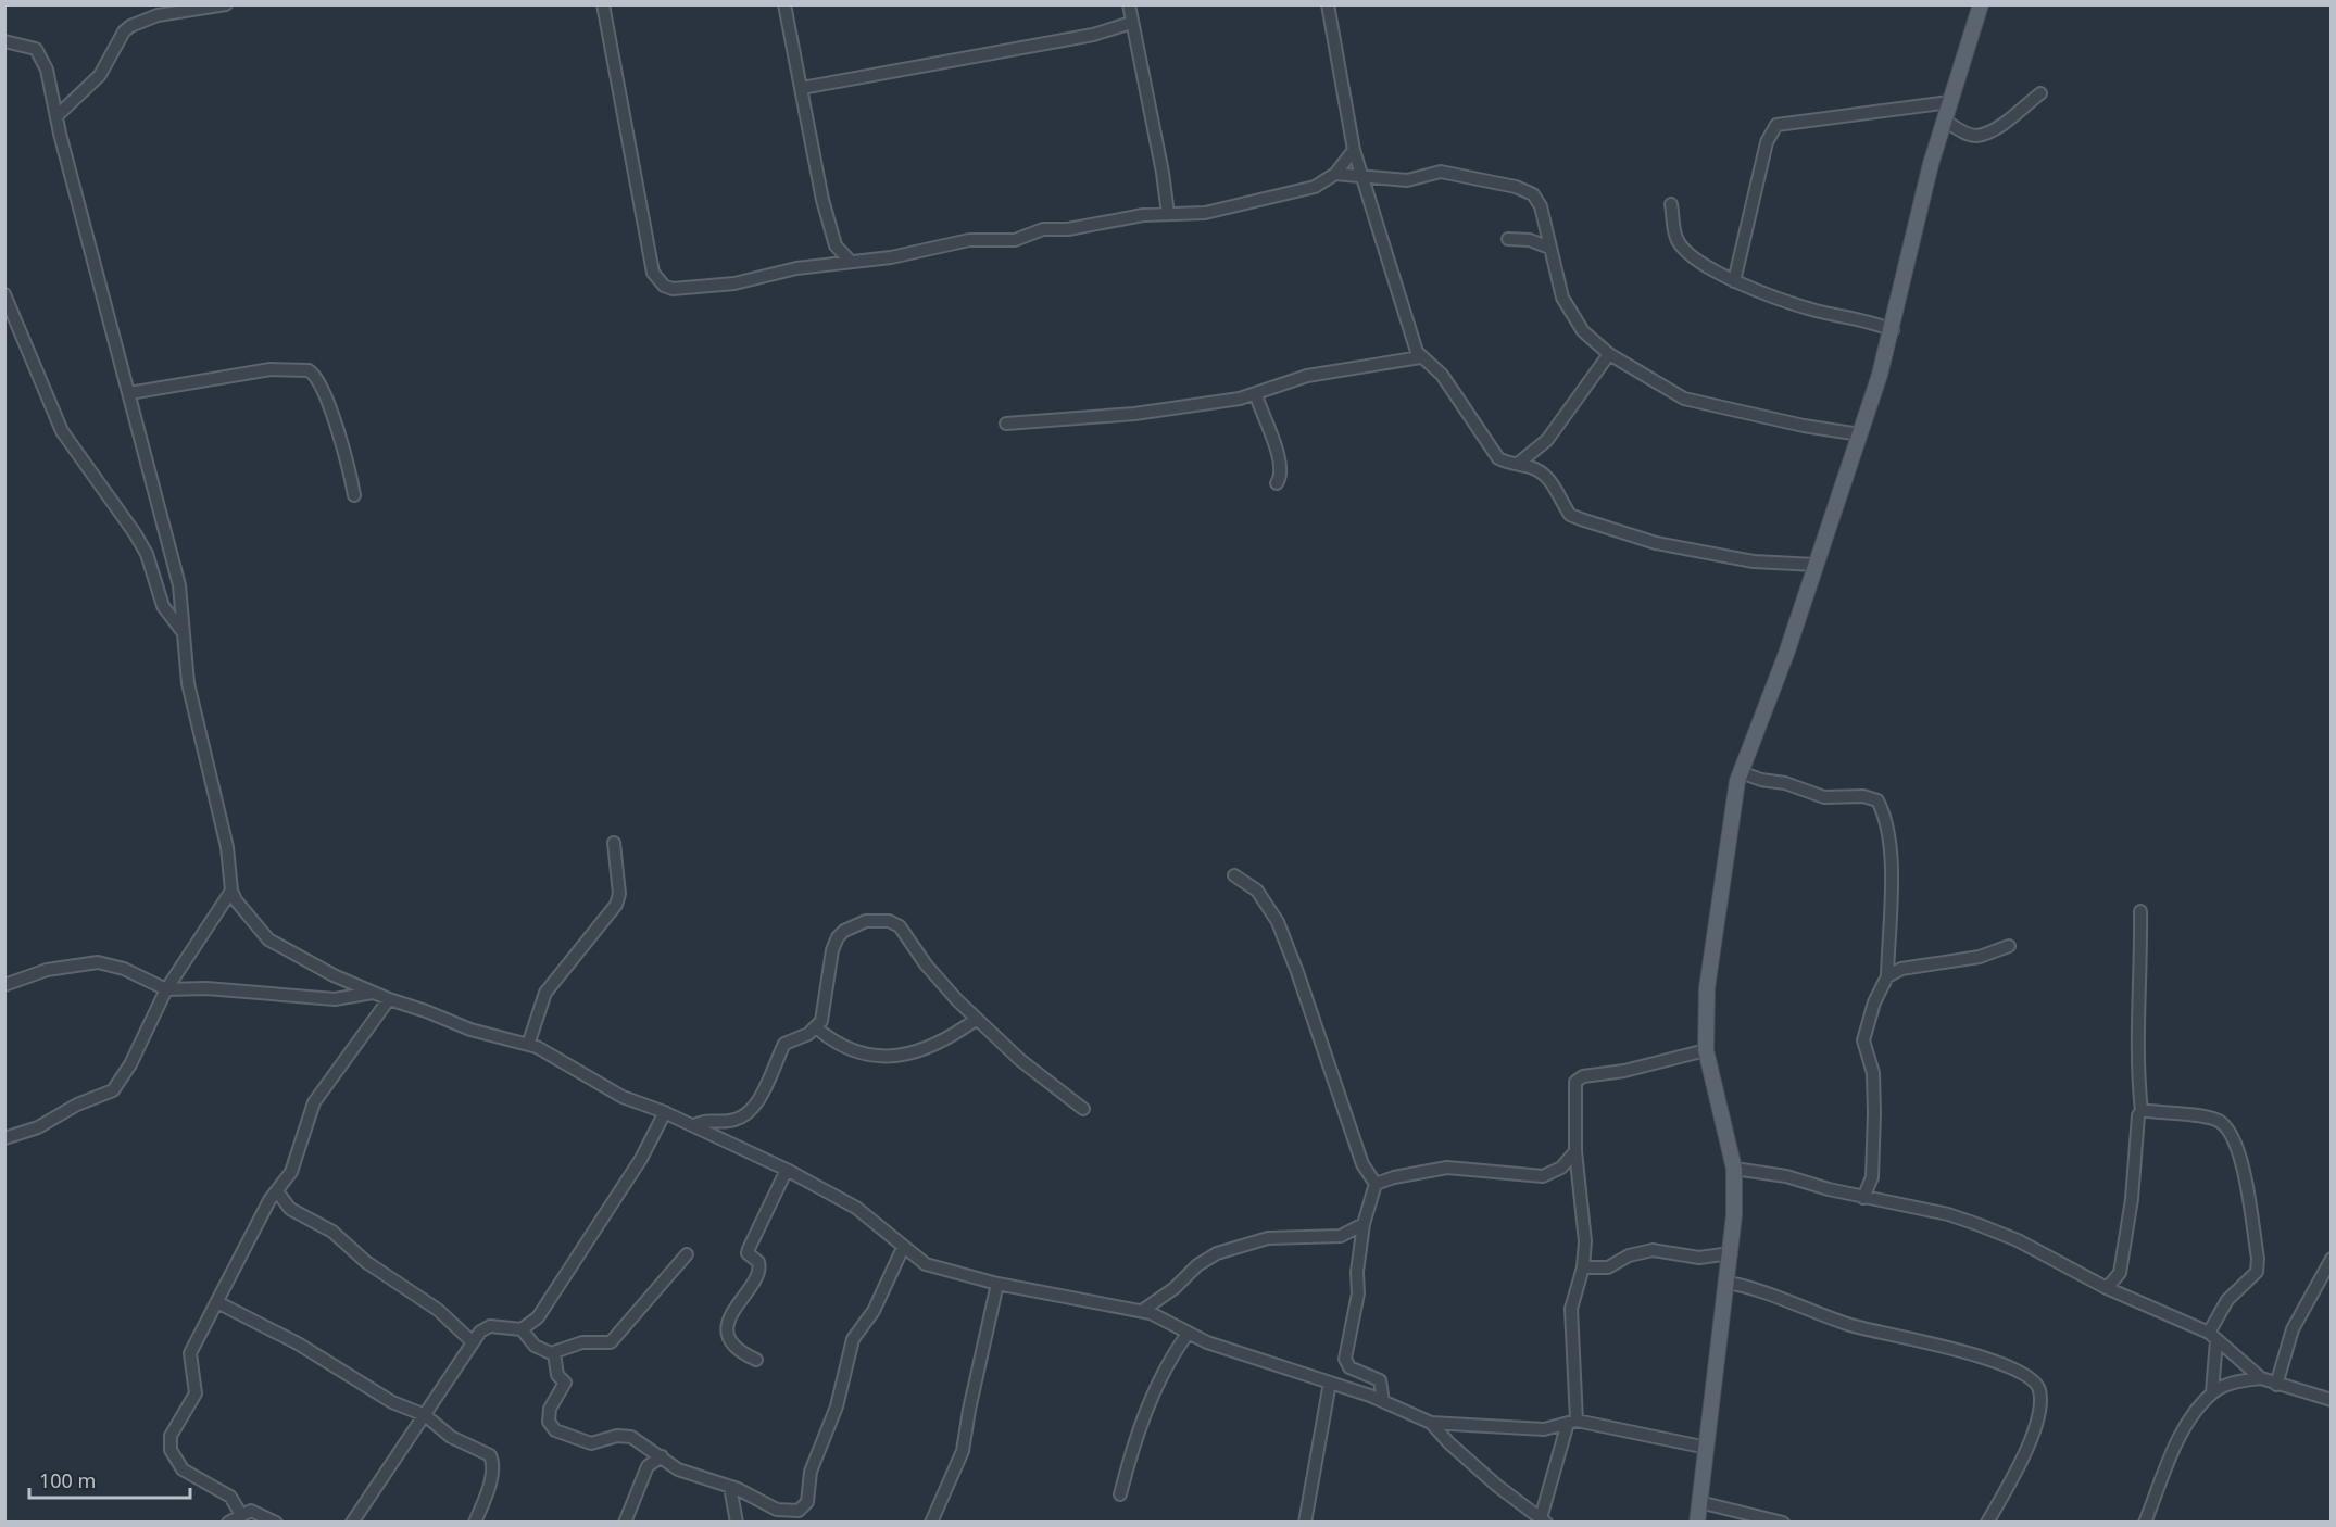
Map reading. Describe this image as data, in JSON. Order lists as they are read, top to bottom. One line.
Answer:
{"scale_bar":"100 m"}
